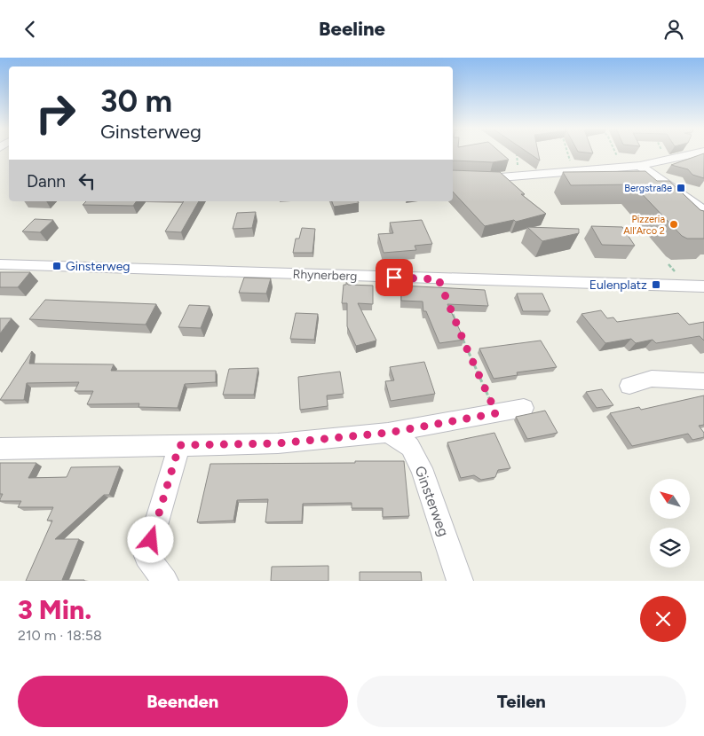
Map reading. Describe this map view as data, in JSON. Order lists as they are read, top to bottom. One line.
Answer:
{"streets":{"street":["Rhynerberg","Ginsterweg"]},"places":{"transit":["Bergstraße","Ginsterweg","Eulenplatz"],"other":["Pizzeria All’Arco 2"]},"north":"top left","page":{"header":"Beeline","turn":["30 m","Ginsterweg"],"then":"Dann","heading":["3 Min.","210 m · 18:58"],"buttons":["Beenden","Teilen"]}}
